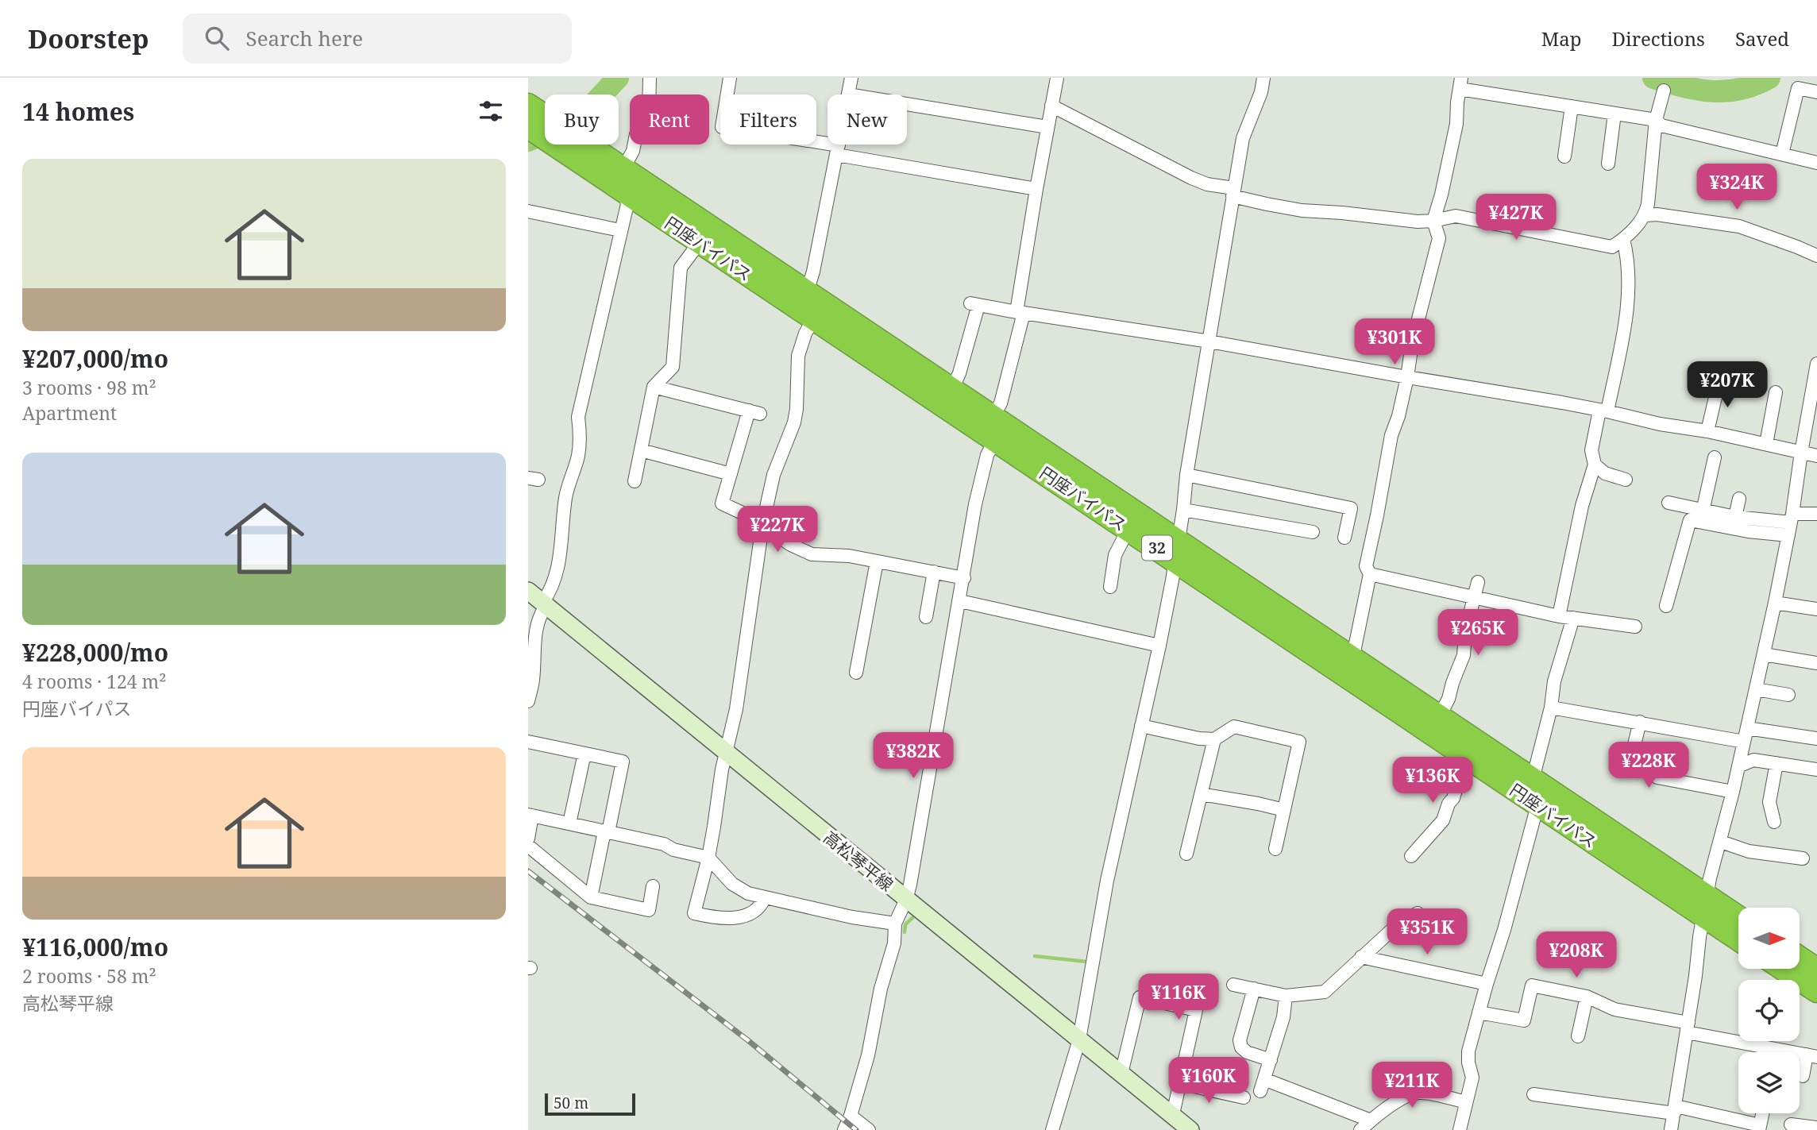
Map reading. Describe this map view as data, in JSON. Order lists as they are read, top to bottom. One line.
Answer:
{"streets":{"highway":["円座バイパス","32"],"main road":["高松琴平線"]},"scale_bar":"50 m","north":"right","page":{"header":"Doorstep","search":"Search here","nav":["Map","Directions","Saved"],"heading":"14 homes","chip":["Buy","Rent","Filters","New"],"list":[{"name":"¥207,000/mo","note":"3 rooms · 98 m² · Apartment"},{"name":"¥228,000/mo","note":"4 rooms · 124 m² · 円座バイパス"},{"name":"¥116,000/mo","note":"2 rooms · 58 m² · 高松琴平線"}],"price":["¥324K","¥427K","¥301K","¥207K","¥227K","¥265K","¥382K","¥228K","¥136K","¥351K","¥208K","¥116K","¥160K","¥211K"],"scale":"50 m"}}
